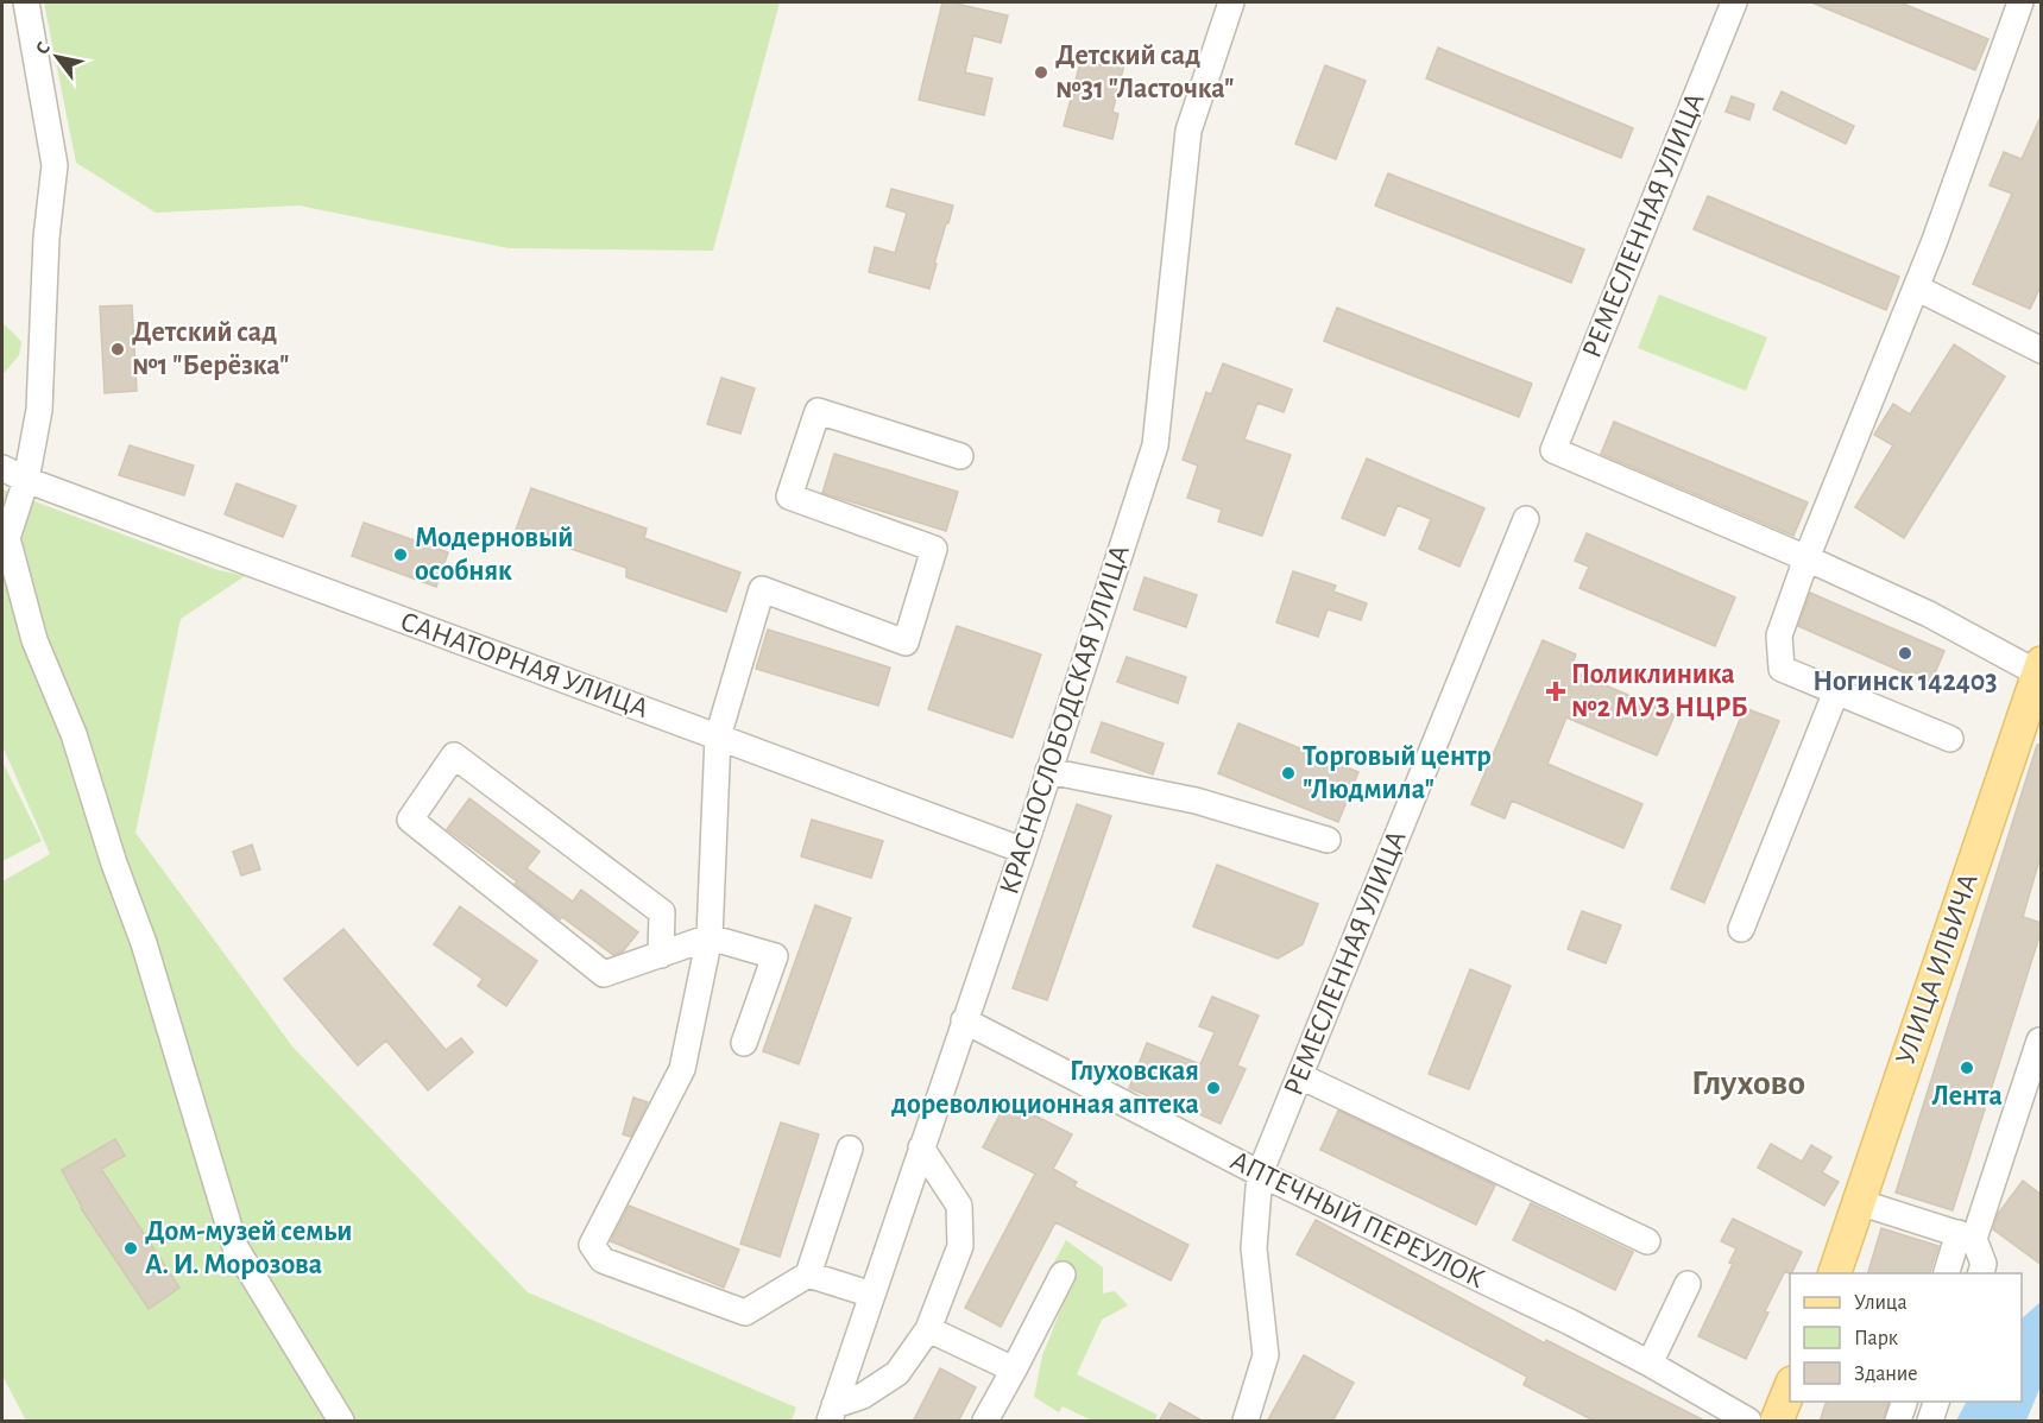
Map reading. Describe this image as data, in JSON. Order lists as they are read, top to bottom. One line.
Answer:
{"streets":{"main road":["УЛИЦА ИЛЬИЧА"],"street":["РЕМЕСЛЕННАЯ УЛИЦА","САНАТОРНАЯ УЛИЦА","КРАСНОСЛОБОДСКАЯ УЛИЦА","АПТЕЧНЫЙ ПЕРЕУЛОК"]},"crossings":[["РЕМЕСЛЕННАЯ УЛИЦА","АПТЕЧНЫЙ ПЕРЕУЛОК"],["САНАТОРНАЯ УЛИЦА","КРАСНОСЛОБОДСКАЯ УЛИЦА"],["КРАСНОСЛОБОДСКАЯ УЛИЦА","АПТЕЧНЫЙ ПЕРЕУЛОК"]],"districts":["Глухово"],"places":{"other":["Детский сад №31 \"Ласточка\"","Детский сад №1 \"Берёзка\"","Модерновый особняк","Ногинск 142403","Торговый центр \"Людмила\"","Лента","Глуховская дореволюционная аптека","Дом-музей семьи А. И. Морозова"],"health":["Поликлиника №2 МУЗ НЦРБ"]},"legend":["Улица","Парк","Здание"],"north":"top left"}
